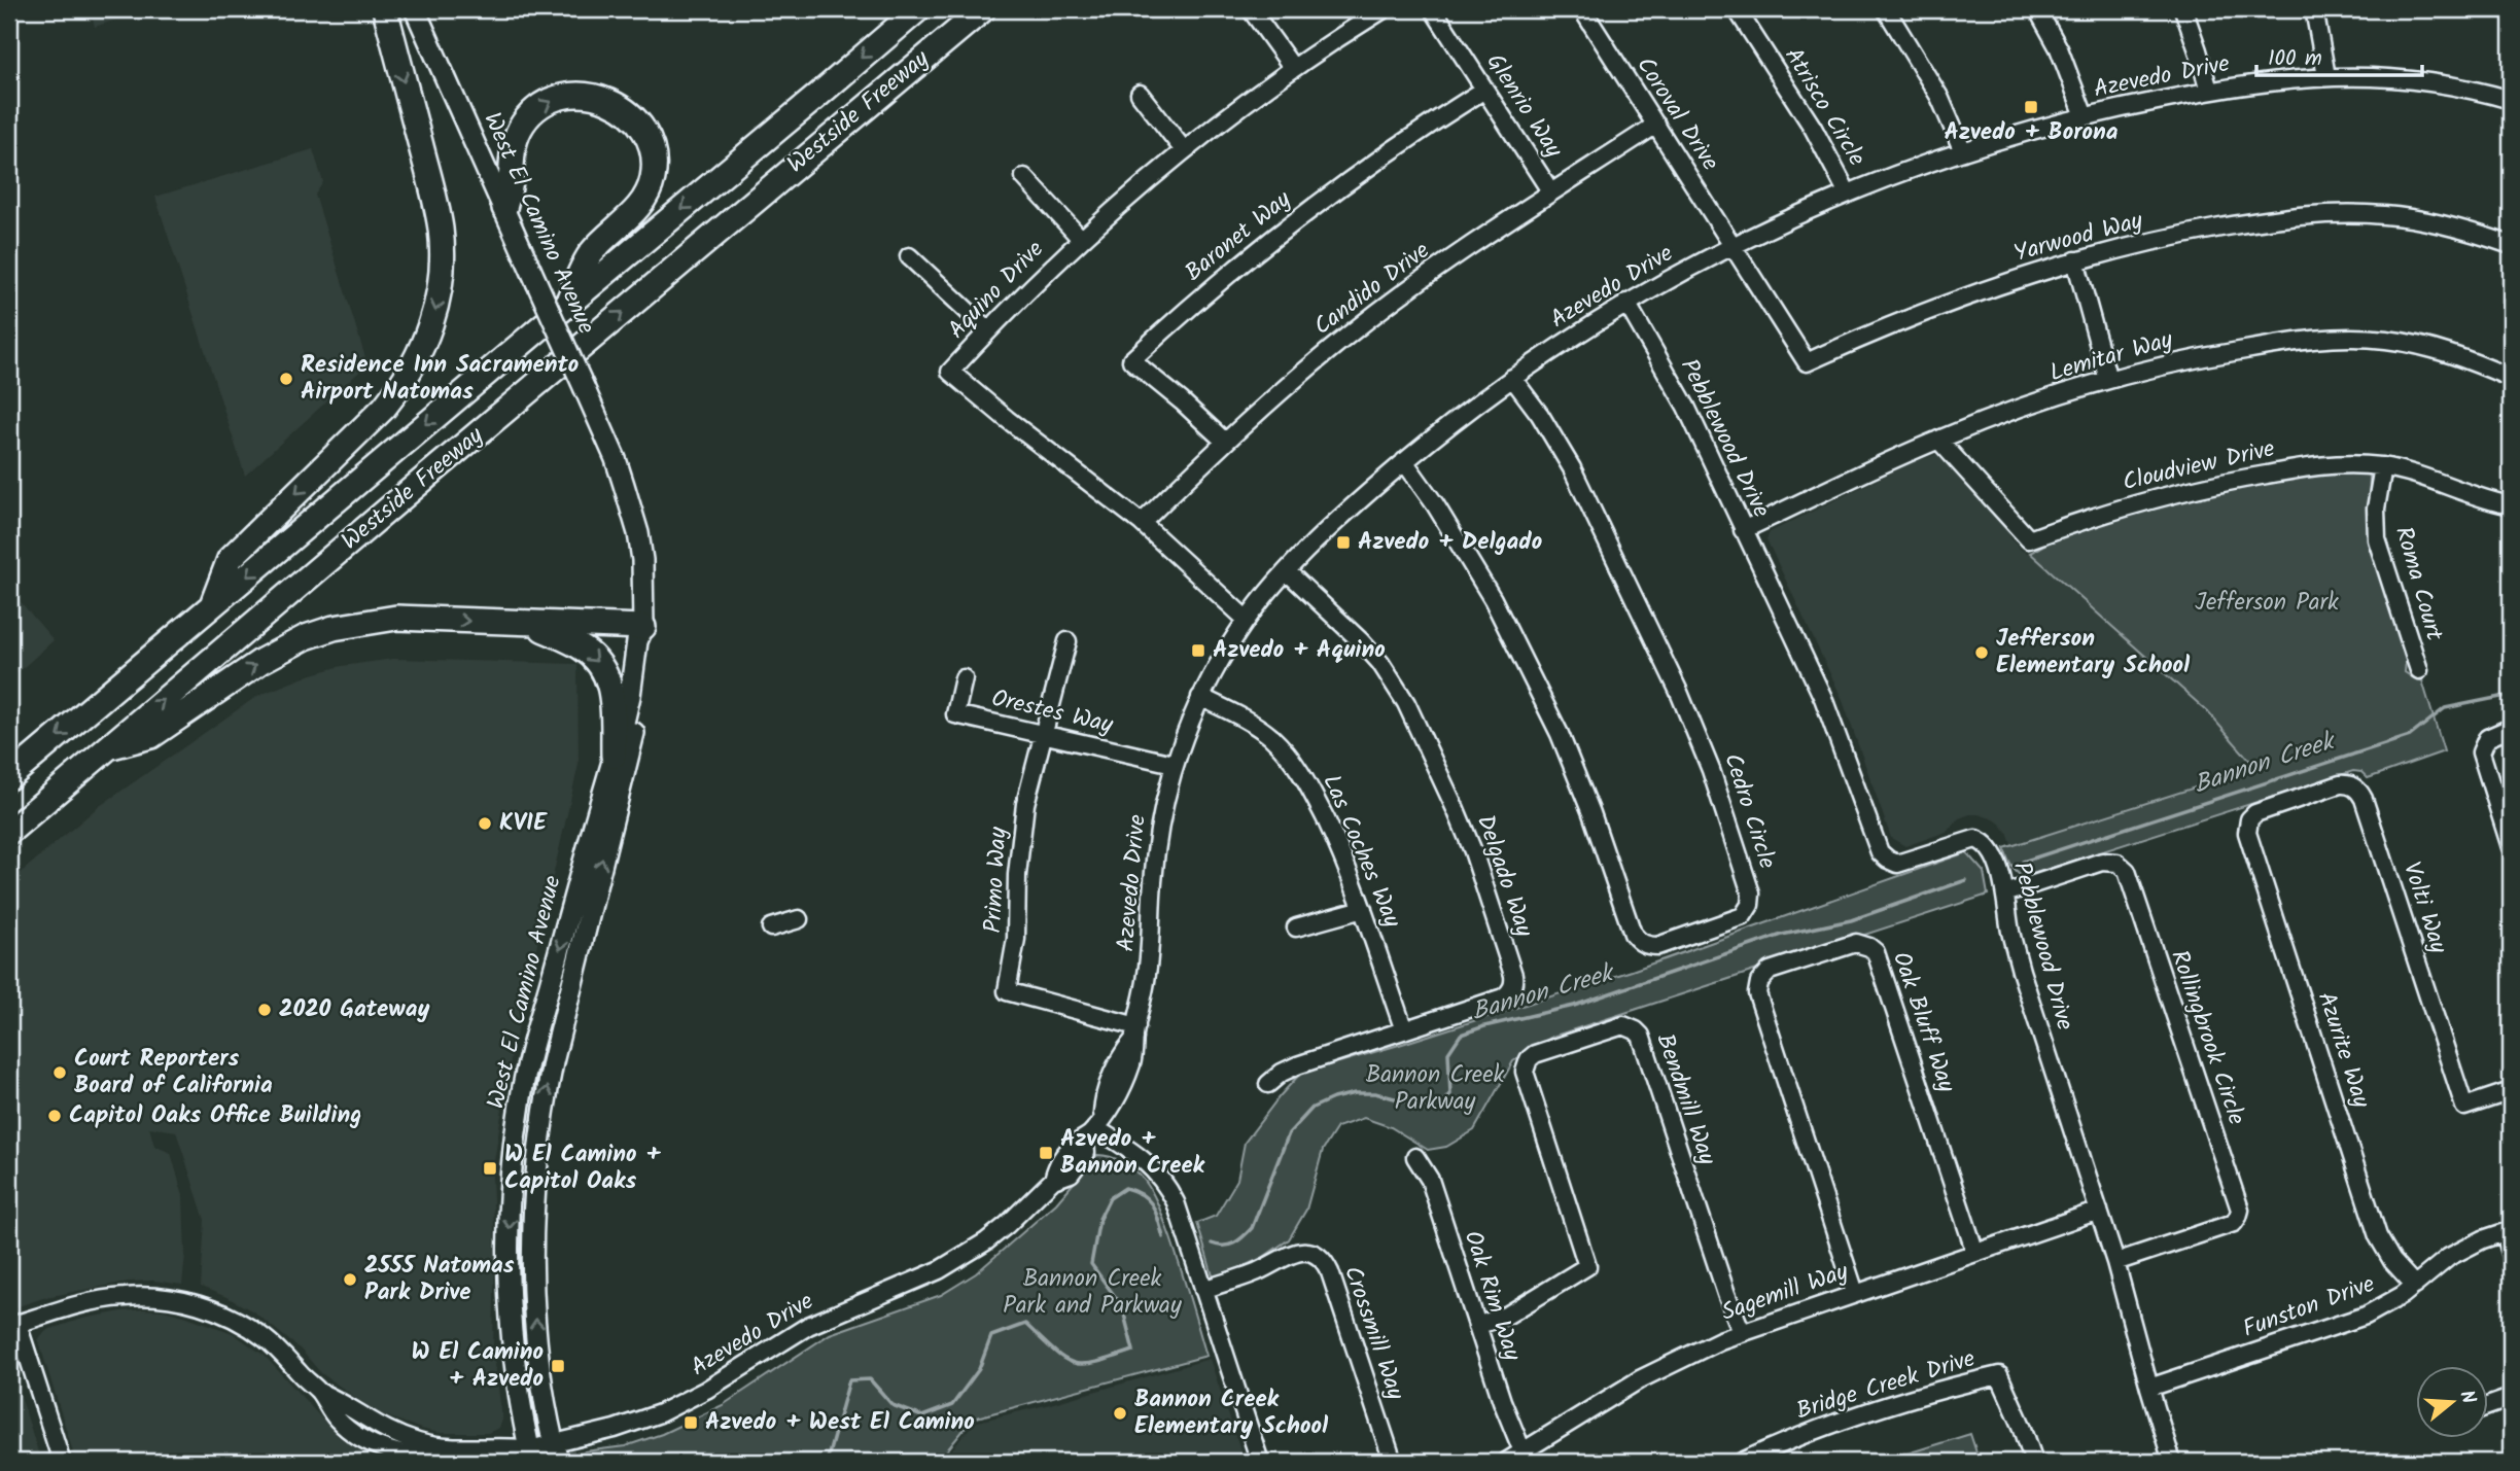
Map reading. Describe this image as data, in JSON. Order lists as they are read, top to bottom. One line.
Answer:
{"streets":{"highway":["Westside Freeway"],"main road":["West El Camino Avenue"],"street":["Azevedo Drive","Glenrio Way","Atrisco Circle","Coroval Drive","Baronet Way","Yarwood Way","Candido Drive","Aquino Drive","Lemitar Way","Pebblewood Drive","Cloudview Drive","Roma Court","Orestes Way","Cedro Circle","Las Coches Way","Delgado Way","Primo Way","Volti Way","Oak Bluff Way","Rollingbrook Circle","Azurite Way","Bendmill Way","Sagemill Way","Oak Rim Way","Funston Drive","Crossmill Way","Bridge Creek Drive"]},"crossings":[["Azevedo Drive","Atrisco Circle"],["Azevedo Drive","Coroval Drive"],["Azevedo Drive","West El Camino Avenue"],["Azevedo Drive","Yarwood Way"],["Azevedo Drive","Aquino Drive"],["Azevedo Drive","Pebblewood Drive"],["Azevedo Drive","Orestes Way"],["Azevedo Drive","Cedro Circle"],["Azevedo Drive","Las Coches Way"],["Azevedo Drive","Delgado Way"],["Azevedo Drive","Primo Way"],["Glenrio Way","Baronet Way"],["Glenrio Way","Candido Drive"],["Coroval Drive","Yarwood Way"],["Coroval Drive","Candido Drive"],["Baronet Way","Candido Drive"],["Candido Drive","Aquino Drive"],["Lemitar Way","Pebblewood Drive"],["Lemitar Way","Cloudview Drive"],["Pebblewood Drive","Rollingbrook Circle"],["Pebblewood Drive","Sagemill Way"],["Pebblewood Drive","Funston Drive"],["Cloudview Drive","Roma Court"],["Orestes Way","Primo Way"],["Las Coches Way","Delgado Way"],["Volti Way","Azurite Way"],["Oak Bluff Way","Sagemill Way"],["Azurite Way","Funston Drive"],["Bendmill Way","Sagemill Way"],["Bendmill Way","Oak Rim Way"],["Sagemill Way","Oak Rim Way"]],"water":["Bannon Creek"],"parks":["Jefferson Park","Bannon Creek Parkway","Bannon Creek Park and Parkway"],"places":{"transit":["Azvedo + Borona","Azvedo + Delgado","Azvedo + Aquino","Azvedo + Bannon Creek","W El Camino + Capitol Oaks","W El Camino + Azvedo","Azvedo + West El Camino"],"other":["Residence Inn Sacramento Airport Natomas","Jefferson Elementary School","KVIE","2020 Gateway","Court Reporters Board of California","Capitol Oaks Office Building","2555 Natomas Park Drive","Bannon Creek Elementary School"]},"scale_bar":"100 m","north":"right"}
